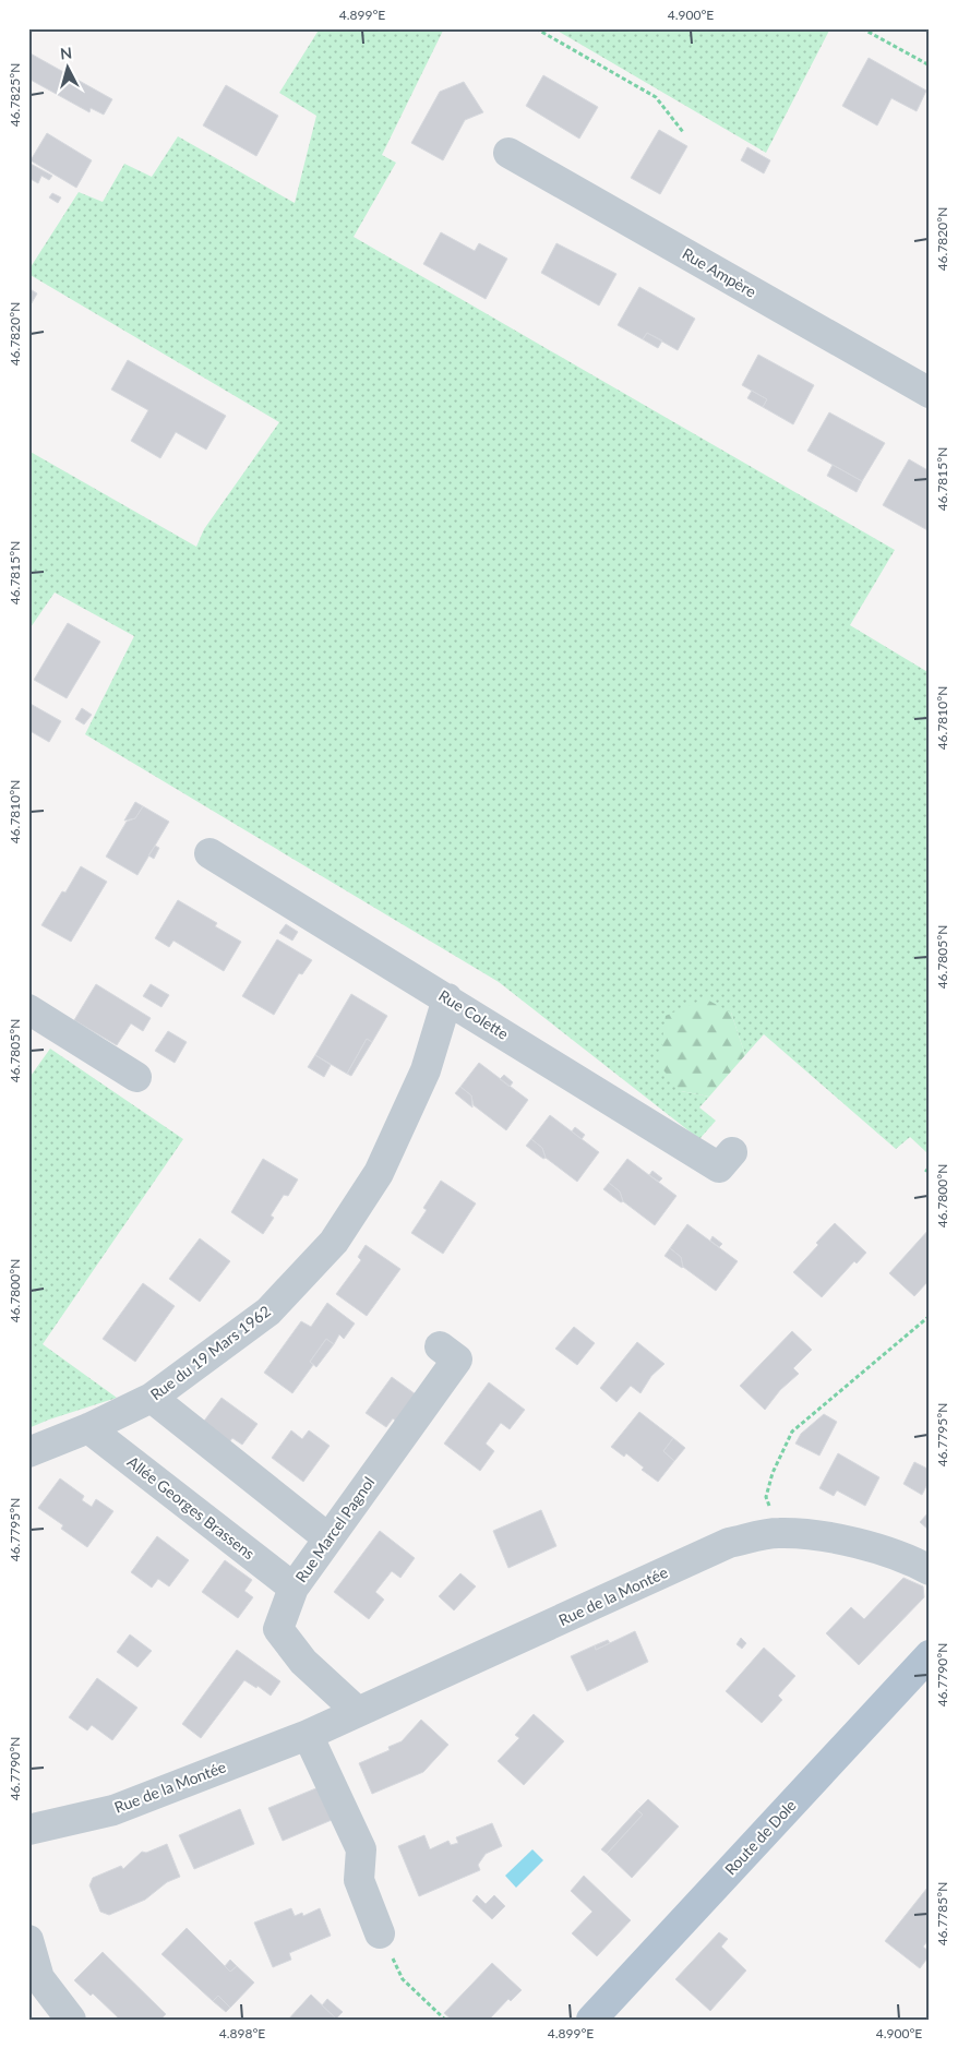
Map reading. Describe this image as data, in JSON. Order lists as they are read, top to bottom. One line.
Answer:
{"streets":{"main road":["Route de Dole"],"street":["Rue Ampère","Rue Colette","Rue du 19 Mars 1962","Allée Georges Brassens","Rue Marcel Pagnol","Rue de la Montée"]},"crossings":[["Rue Colette","Rue du 19 Mars 1962"],["Rue du 19 Mars 1962","Allée Georges Brassens"],["Allée Georges Brassens","Rue Marcel Pagnol"],["Rue Marcel Pagnol","Rue de la Montée"]],"north":"top","coordinates":["4.899°E","4.900°E","46.7825°N","46.7820°N","46.7815°N","46.7810°N","46.7805°N","46.7800°N","46.7795°N","46.7790°N","46.7785°N","4.898°E"]}
